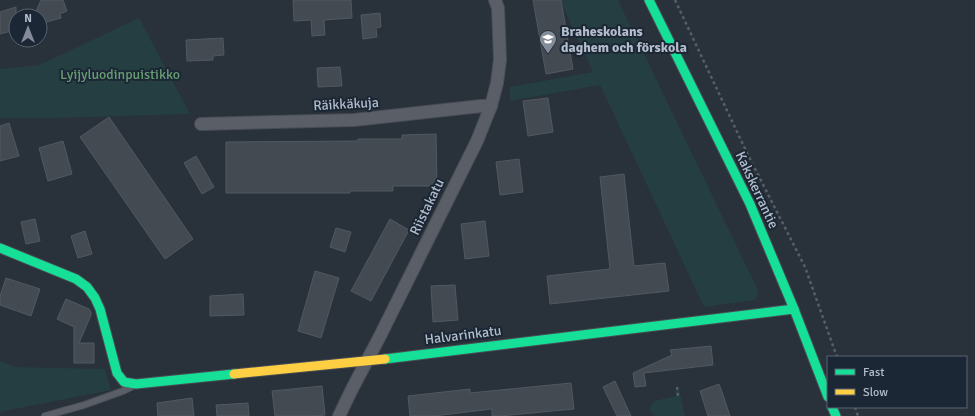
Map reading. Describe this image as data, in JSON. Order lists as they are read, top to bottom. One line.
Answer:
{"streets":{"street":["Räikkäkuja","Kakskerrantie","Riistakatu","Halvarinkatu"]},"crossings":[["Räikkäkuja","Riistakatu"],["Kakskerrantie","Halvarinkatu"],["Riistakatu","Halvarinkatu"]],"parks":["Lyijyluodinpuistikko"],"places":{"school or university":["Braheskolans daghem och förskola"]},"legend":["Fast","Slow"],"north":"top"}
